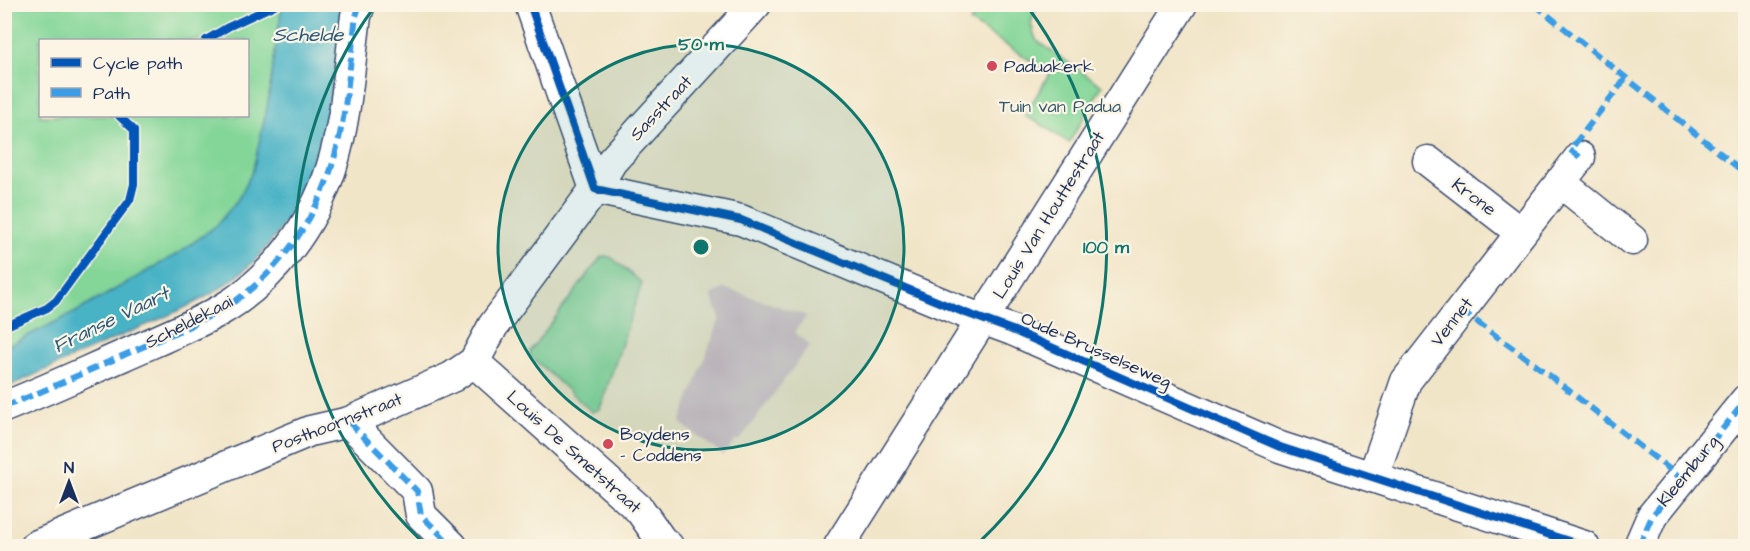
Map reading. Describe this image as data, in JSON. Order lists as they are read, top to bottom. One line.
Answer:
{"streets":{"street":["Sasstraat","Krone","Louis Van Houttestraat","Scheldekaai","Vennet","Oude Brusselseweg","Posthoornstraat","Louis De Smetstraat","Kleemburg"]},"crossings":[["Sasstraat","Oude Brusselseweg"],["Sasstraat","Posthoornstraat"],["Krone","Vennet"],["Louis Van Houttestraat","Oude Brusselseweg"],["Vennet","Oude Brusselseweg"],["Oude Brusselseweg","Posthoornstraat"],["Posthoornstraat","Louis De Smetstraat"]],"water":["Schelde","Franse Vaart"],"parks":["Tuin van Padua"],"places":["Paduakerk","Boydens - Coddens"],"legend":["Cycle path","Path"],"north":"top","rings":["50 m","100 m"]}
